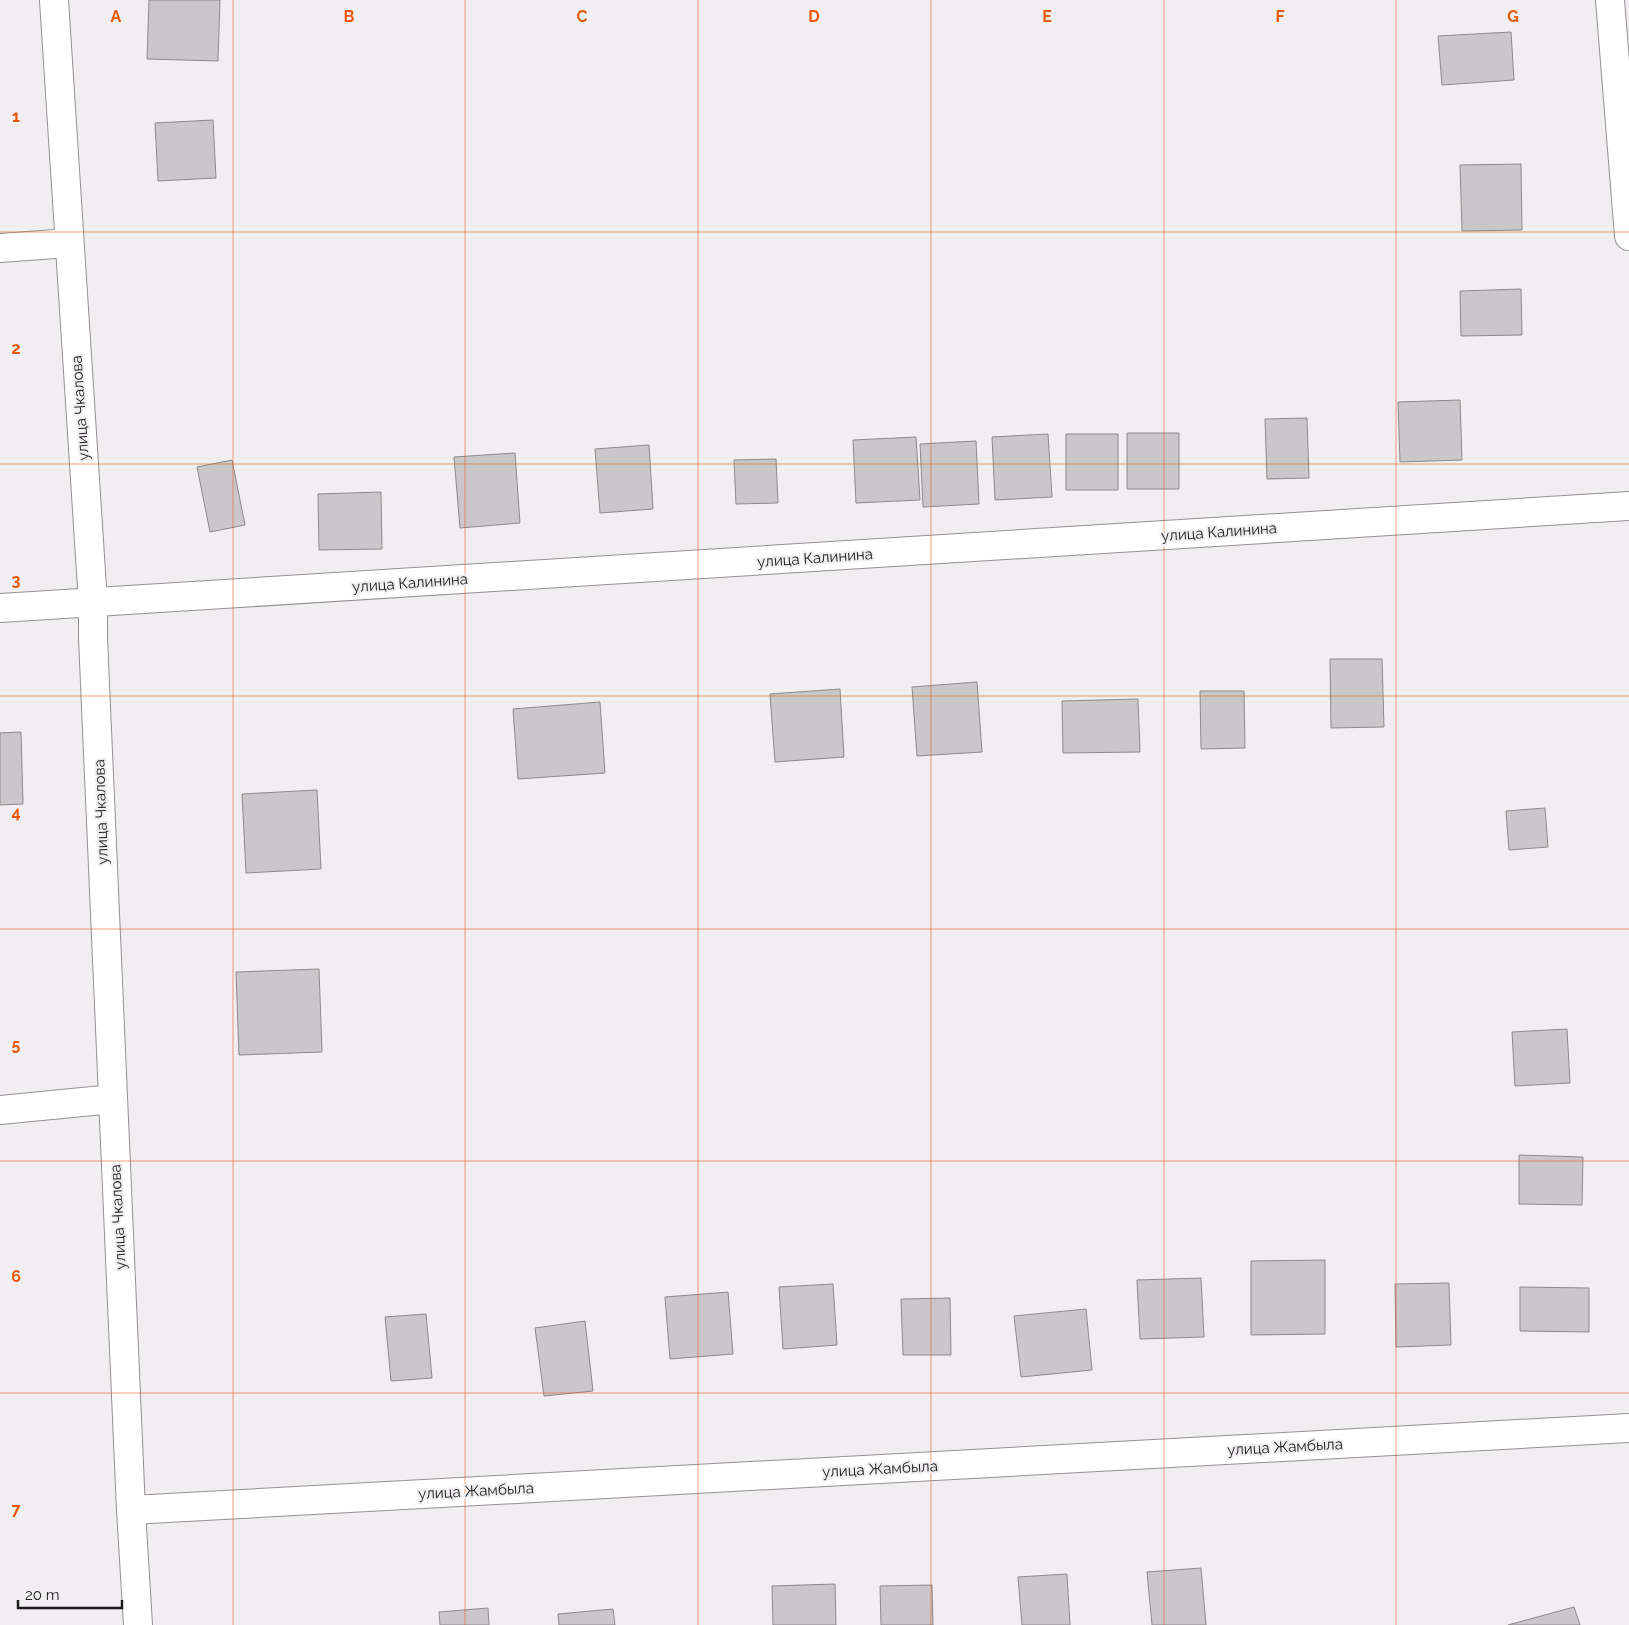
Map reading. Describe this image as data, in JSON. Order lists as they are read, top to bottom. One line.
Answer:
{"streets":{"street":["улица Чкалова","улица Калинина","улица Жамбыла"]},"crossings":[["улица Чкалова","улица Калинина"],["улица Чкалова","улица Жамбыла"]],"scale_bar":"20 m","grid":{"columns":["A","B","C","D","E","F","G"],"rows":["1","2","3","4","5","6","7"]}}
